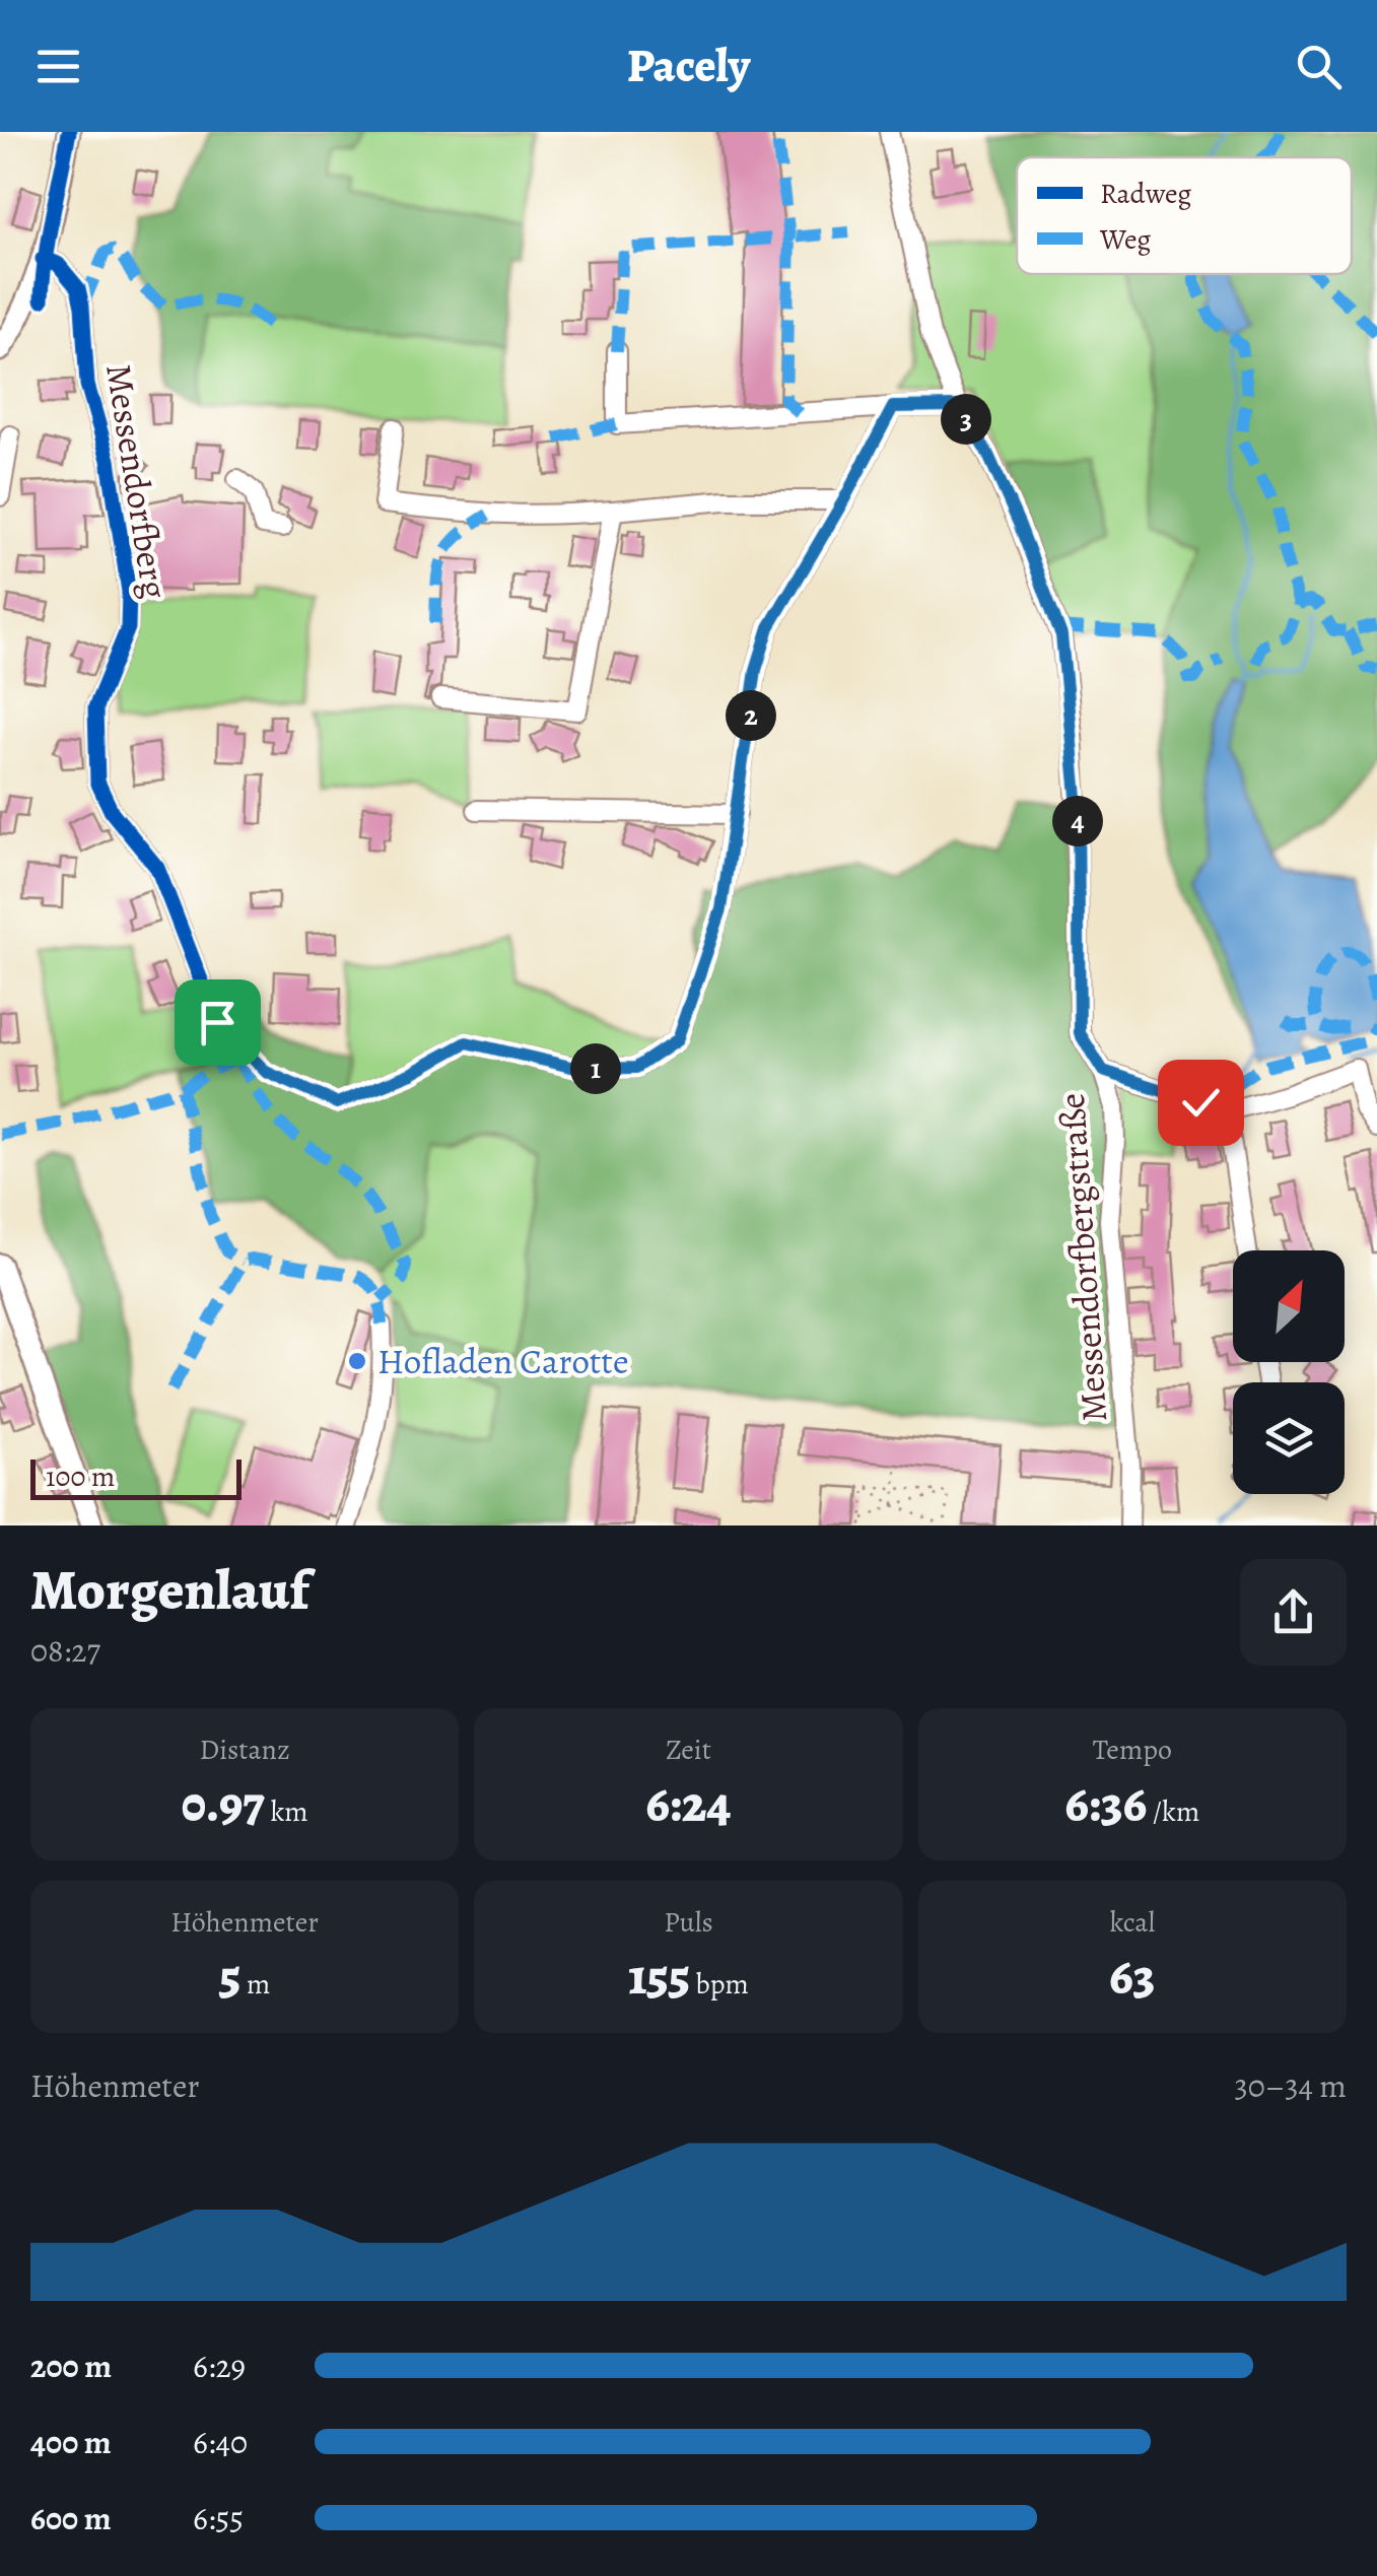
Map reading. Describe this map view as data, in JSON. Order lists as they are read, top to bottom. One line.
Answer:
{"streets":{"street":["Messendorfberg","Messendorfbergstraße"]},"places":["Hofladen Carotte"],"legend":["Radweg","Weg"],"scale_bar":"100 m","north":"top right","page":{"header":"Pacely","pins":["3","2","4","1"],"scale":"100 m","heading":["Morgenlauf","08:27"],"stats":[["Distanz","0.97 km"],["Zeit","6:24"],["Tempo","6:36 /km"],["Höhenmeter","5 m"],["Puls","155 bpm"],["kcal","63"]],"chart":["Höhenmeter","30–34 m"],"list":[{"name":"200 m","note":"6:29"},{"name":"400 m","note":"6:40"},{"name":"600 m","note":"6:55"}]}}
